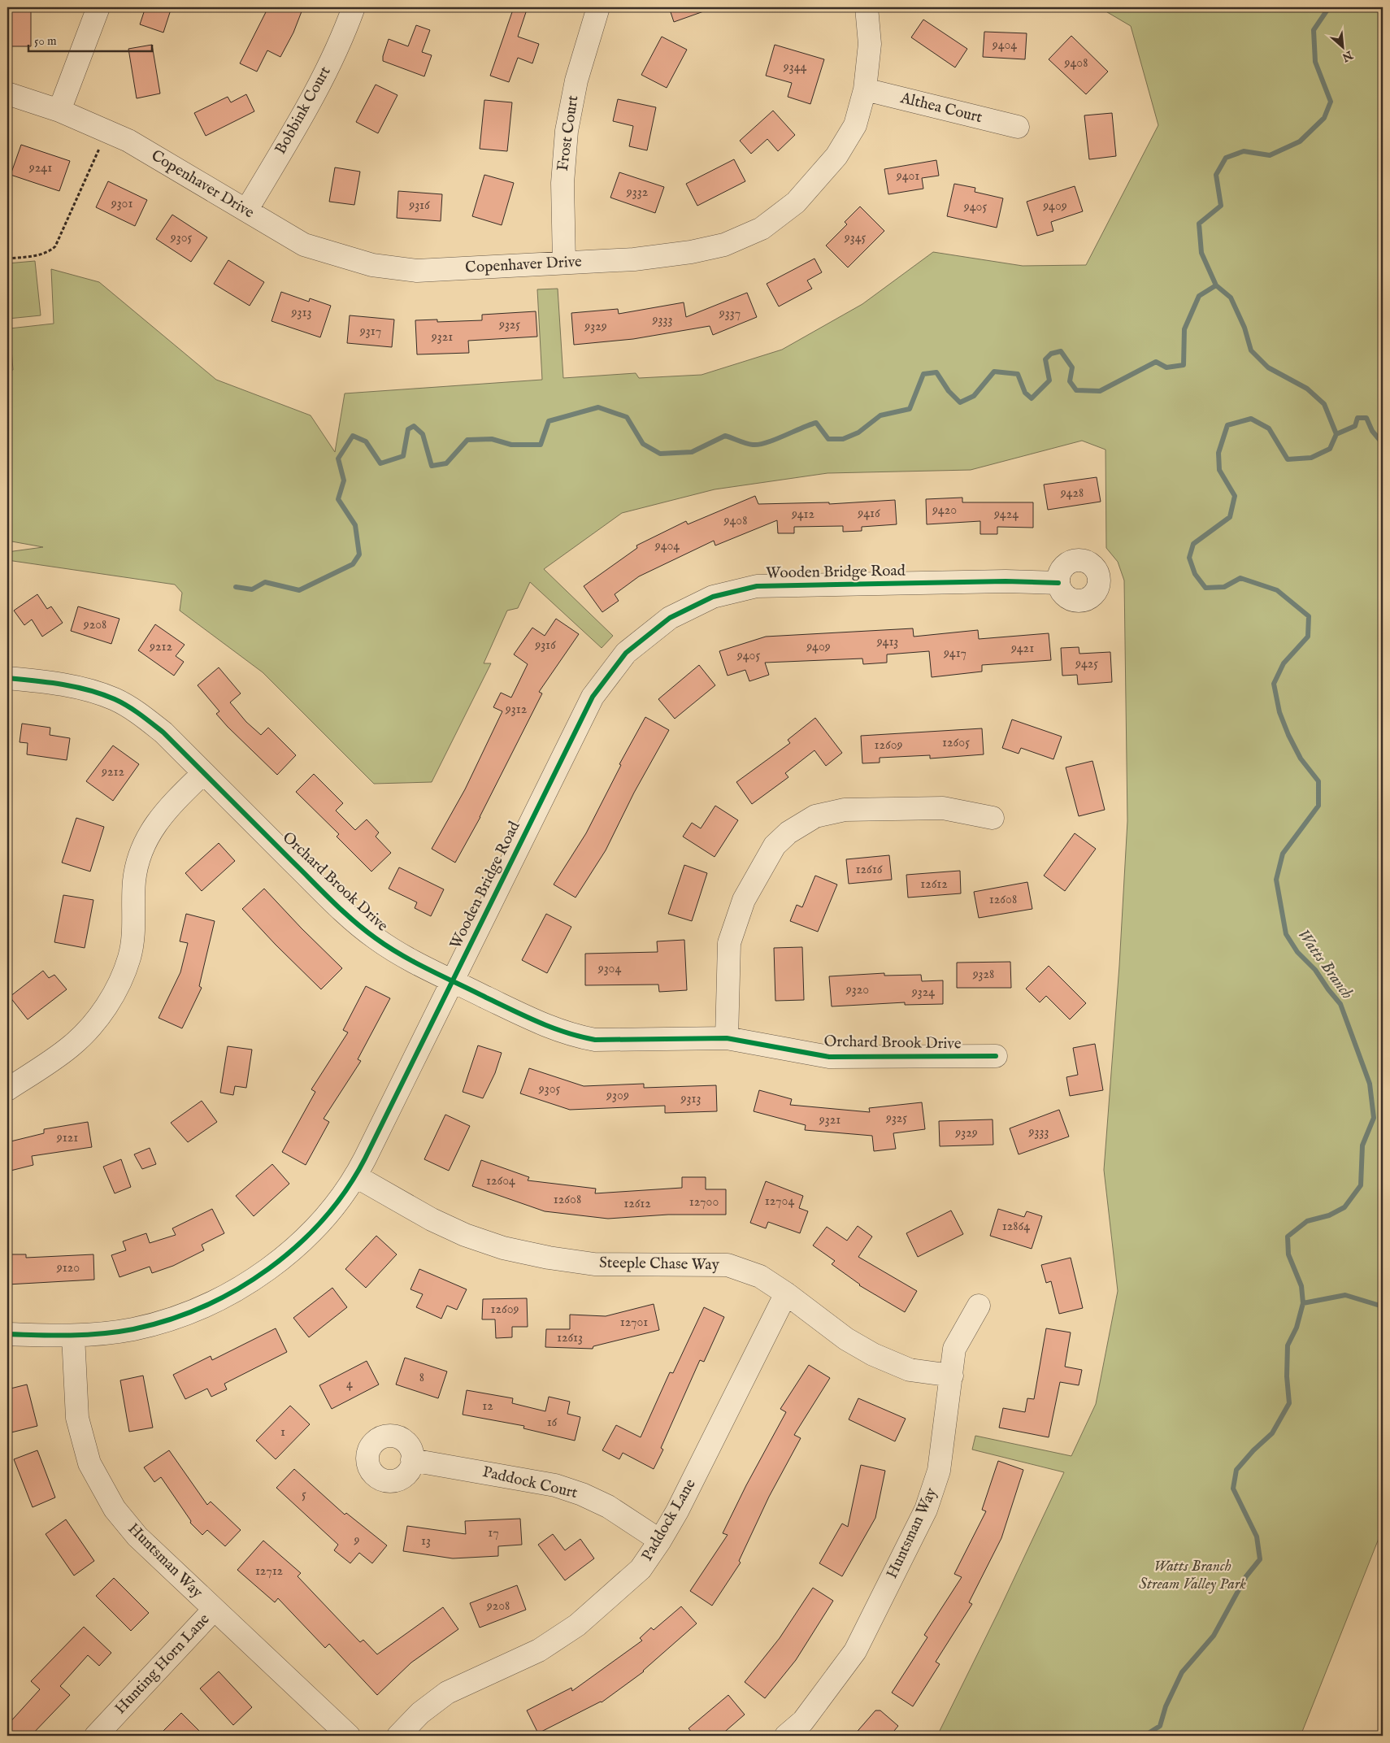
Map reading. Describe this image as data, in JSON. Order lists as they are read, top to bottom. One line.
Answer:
{"streets":{"street":["Althea Court","Bobbink Court","Frost Court","Copenhaver Drive","Wooden Bridge Road","Orchard Brook Drive","Steeple Chase Way","Paddock Court","Paddock Lane","Huntsman Way","Hunting Horn Lane"]},"crossings":[["Althea Court","Copenhaver Drive"],["Bobbink Court","Copenhaver Drive"],["Frost Court","Copenhaver Drive"],["Wooden Bridge Road","Orchard Brook Drive"],["Wooden Bridge Road","Steeple Chase Way"],["Wooden Bridge Road","Huntsman Way"],["Steeple Chase Way","Paddock Lane"],["Steeple Chase Way","Huntsman Way"],["Paddock Court","Paddock Lane"],["Huntsman Way","Hunting Horn Lane"]],"water":["Watts Branch"],"parks":["Watts Branch Stream Valley Park"],"house_numbers":["9404","9408","9344","9241","9401","9332","9301","9316","9409","9405","9305","9345","9313","9337","9333","9325","9329","9317","9321","9428","9420","9416","9412","9424","9408","9404","9208","9413","9316","9212","9409","9421","9417","9405","9425","9312","12605","12609","9212","12616","12612","12608","9304","9328","9320","9324","9305","9309","9313","9325","9321","9333","9329","9121","12604","12608","12704","12700","12612","12864","9120","12609","12701","12613","8","4","12","16","1","5","17","9","13","12712","9208"],"scale_bar":"50 m","north":"bottom right"}
